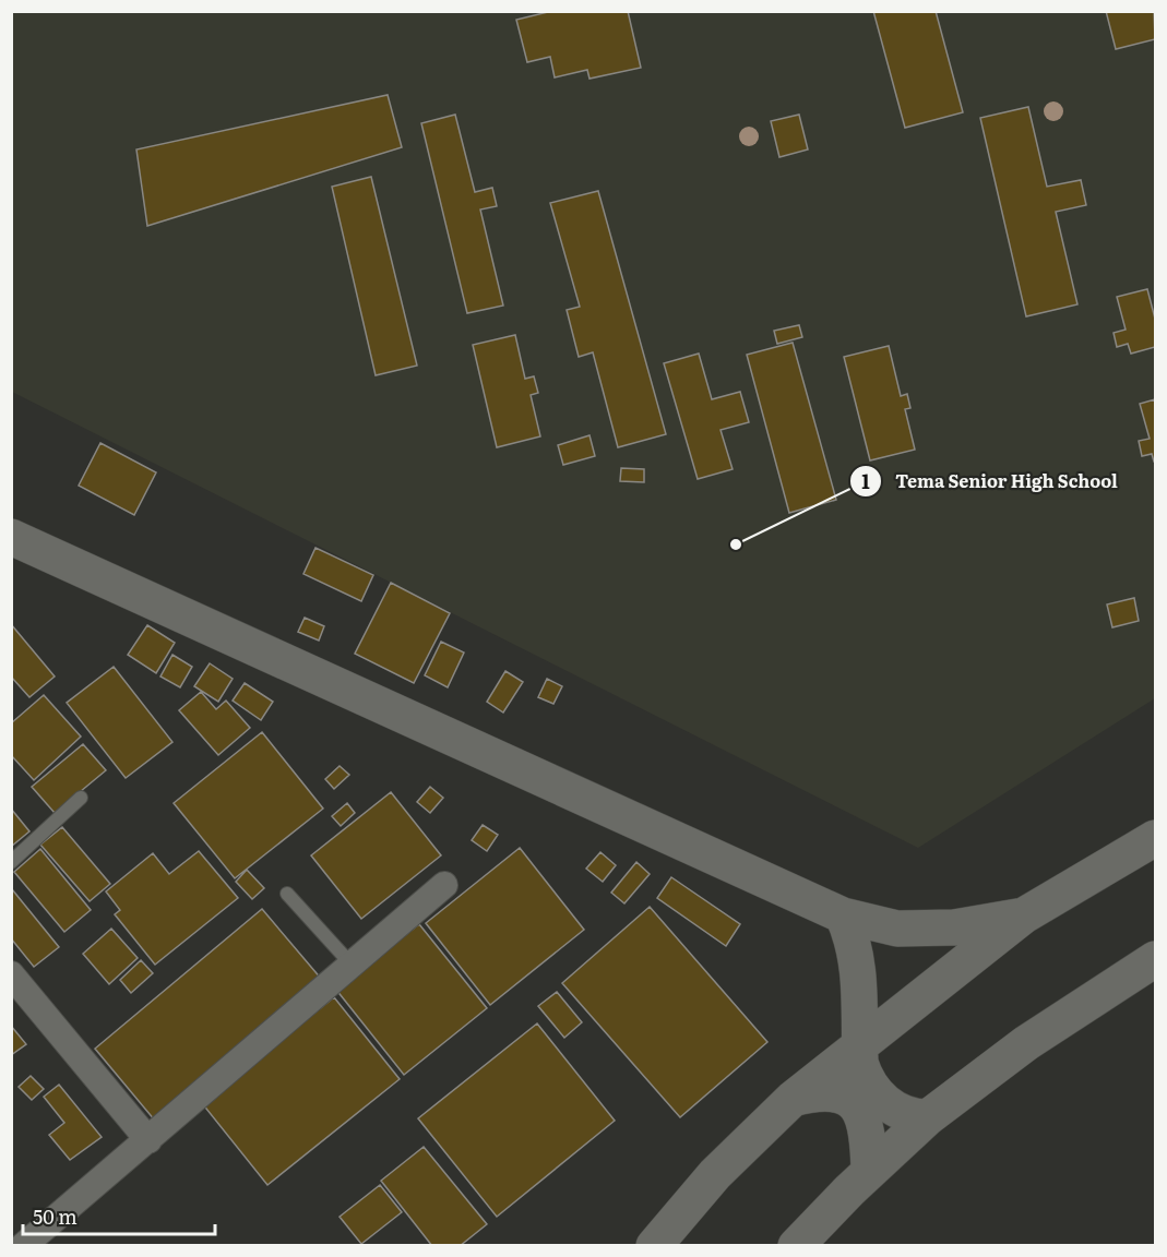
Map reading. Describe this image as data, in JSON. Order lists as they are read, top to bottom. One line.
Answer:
{"places":["Tema Senior High School"],"scale_bar":"50 m"}
